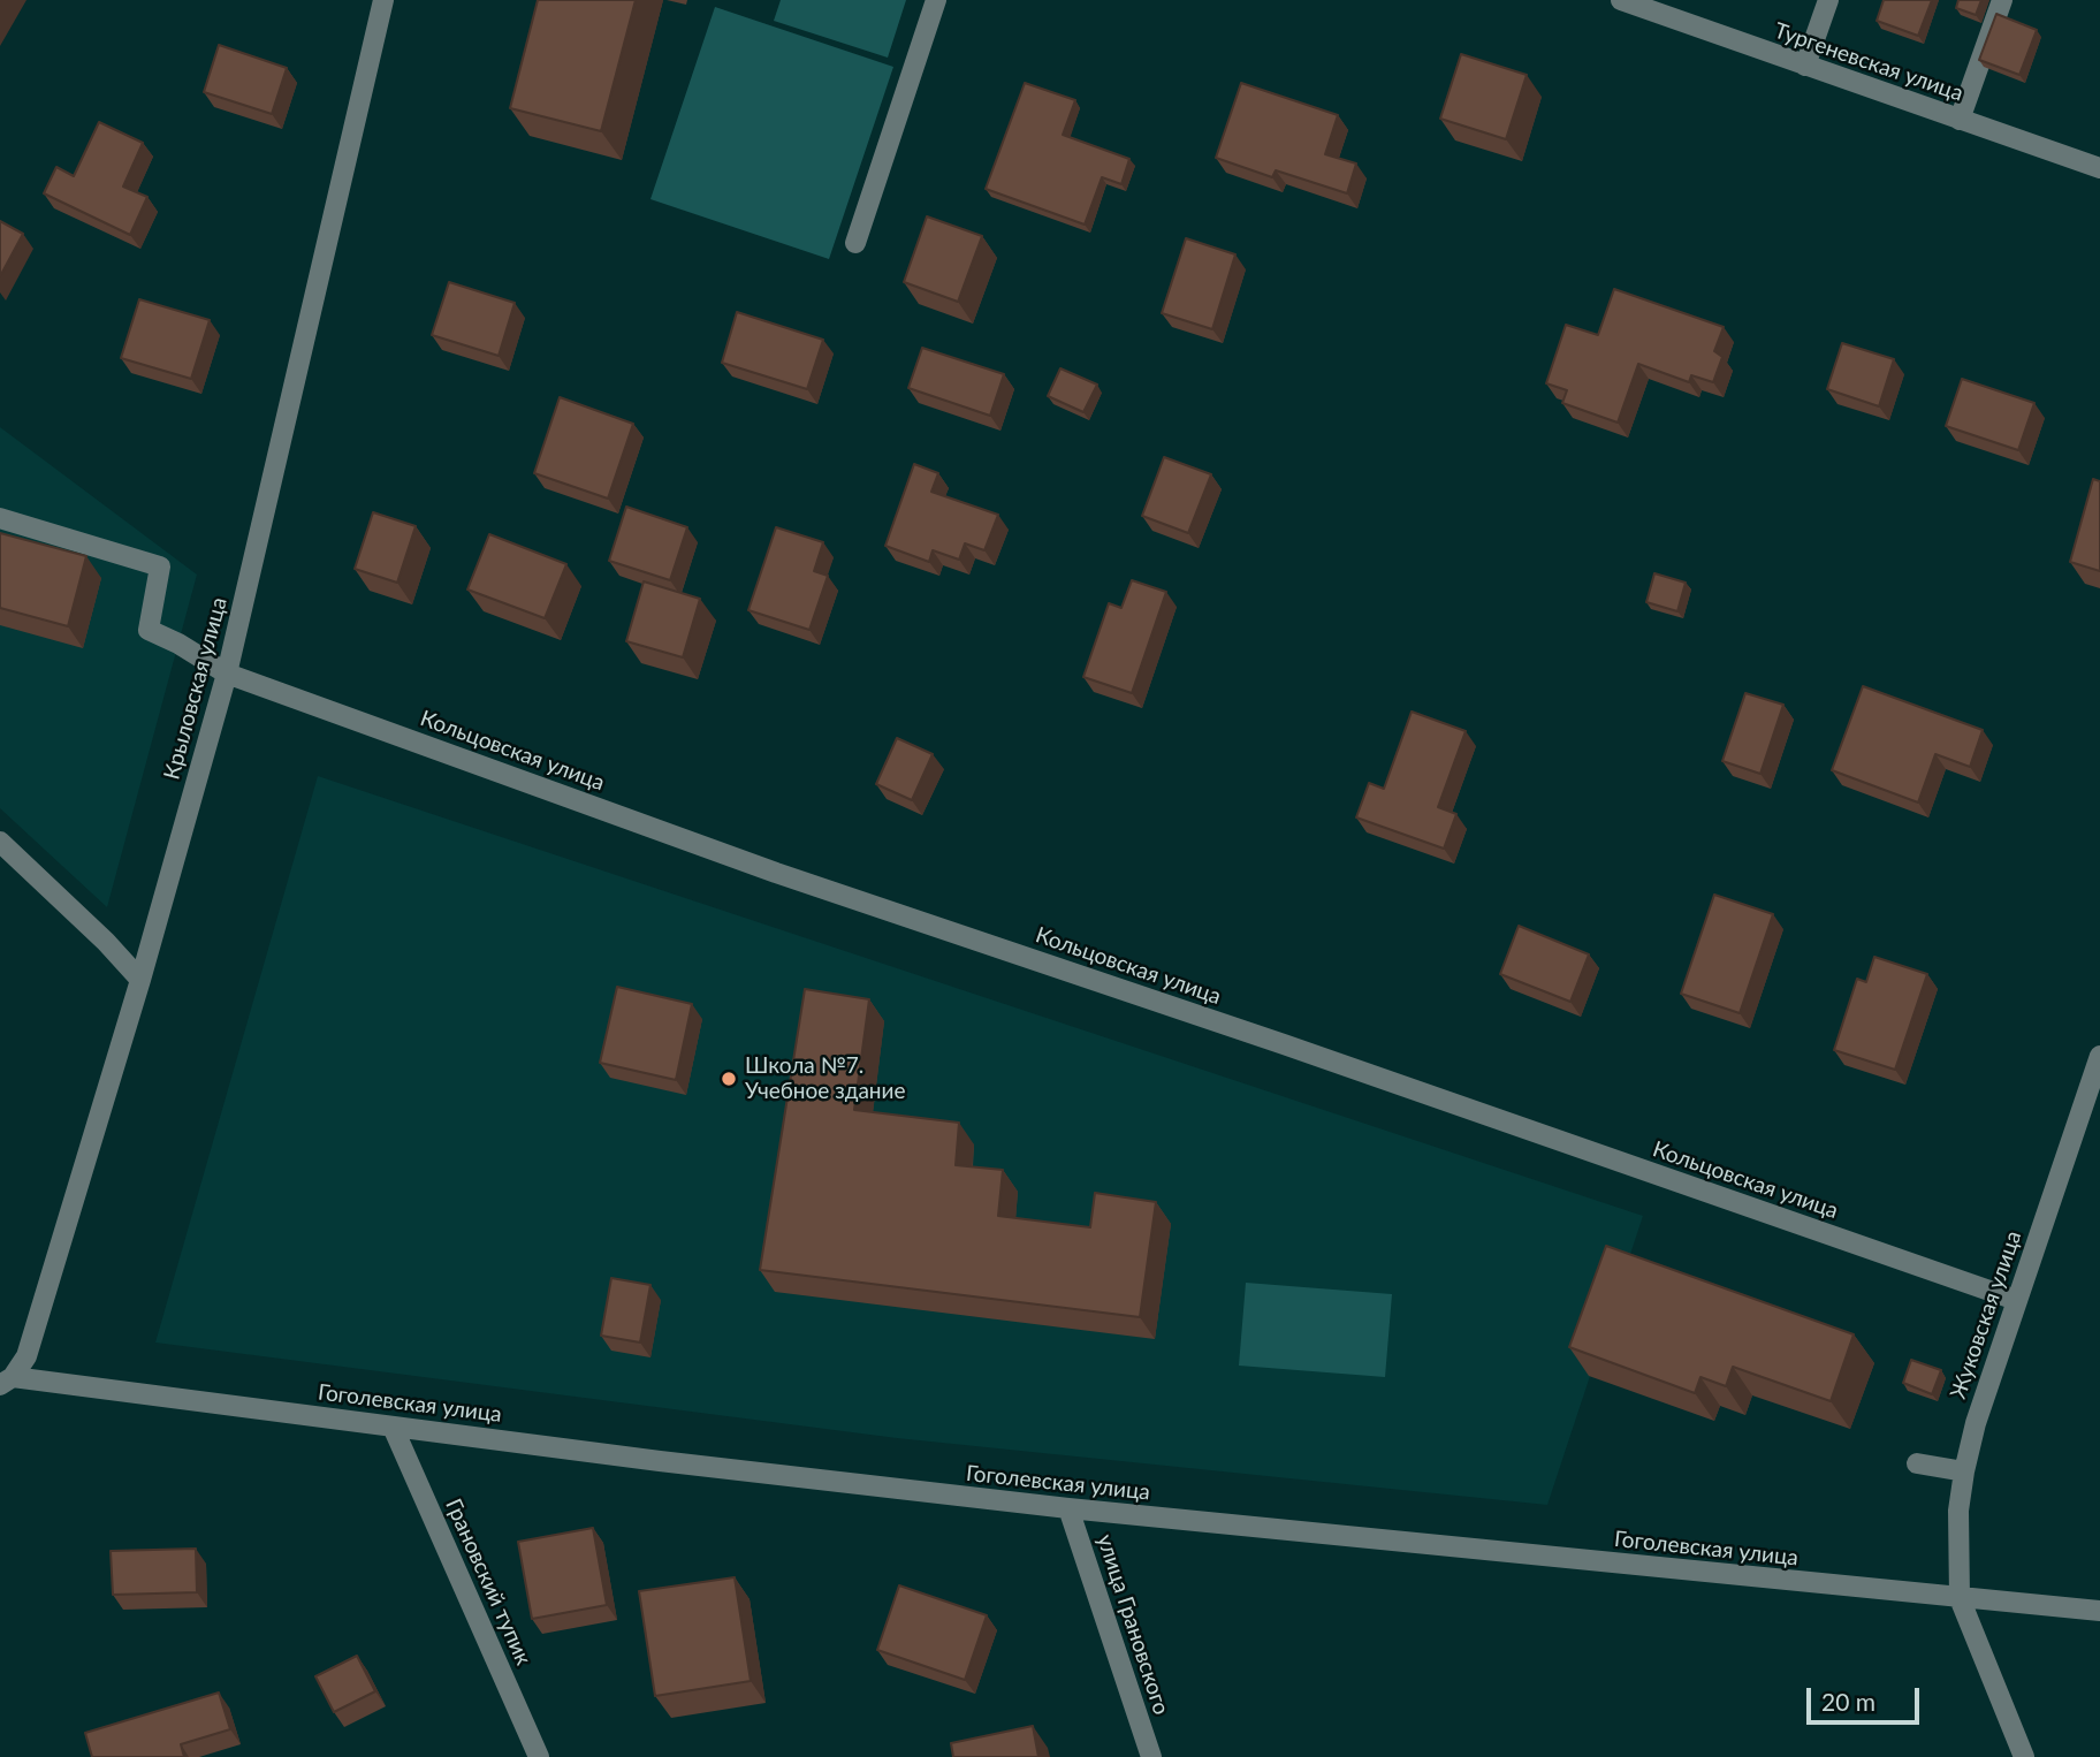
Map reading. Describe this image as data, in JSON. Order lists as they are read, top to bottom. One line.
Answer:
{"streets":{"street":["Тургеневская улица","Крыловская улица","Кольцовская улица","Жуковская улица","Гоголевская улица","Грановский тупик","улица Грановского"]},"crossings":[["Крыловская улица","Кольцовская улица"],["Крыловская улица","Гоголевская улица"],["Кольцовская улица","Жуковская улица"],["Жуковская улица","Гоголевская улица"],["Гоголевская улица","Грановский тупик"],["Гоголевская улица","улица Грановского"]],"places":["Школа №7. Учебное здание"],"scale_bar":"20 m"}
